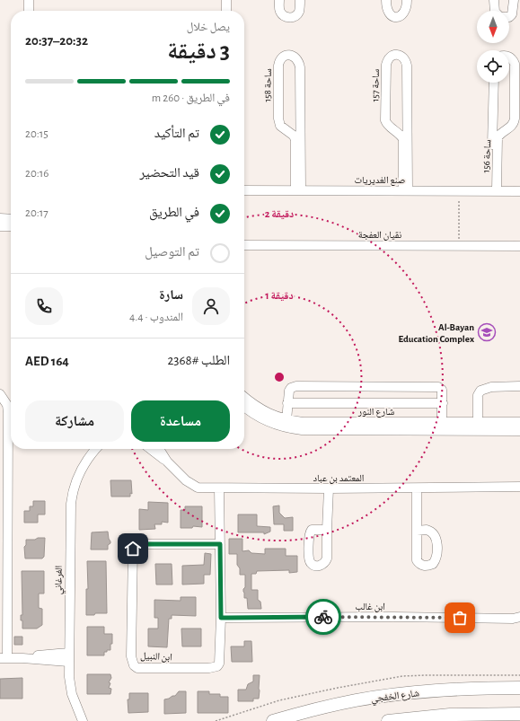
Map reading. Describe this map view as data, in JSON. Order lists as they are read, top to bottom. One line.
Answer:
{"streets":{"highway":["شارع الخفجي"],"street":["ساحة 158","ساحة 157","ساحة 156","صنع الغديريات","نقيان العفجة","شارع النور","المعتمد بن عباد","الفرغاني","ابن غالب","ابن النبيل"]},"crossings":[["ساحة 158","صنع الغديريات"],["ساحة 157","صنع الغديريات"],["ساحة 156","صنع الغديريات"],["المعتمد بن عباد","ابن النبيل"],["ابن غالب","ابن النبيل"]],"places":{"school or university":["Al-Bayan Education Complex"]},"north":"bottom","page":{"heading":["3 دقيقة","يصل خلال","20:32–20:37"],"panel":["سارة","المندوب · 4.4","الطلب #2368","AED 164"],"bar":"في الطريق · 260 m","list":[["تم التأكيد","20:15"],["قيد التحضير","20:16"],["في الطريق","20:17"],"تم التوصيل"],"buttons":["مساعدة","مشاركة"]},"rings":["2 دقيقة","1 دقيقة"]}
